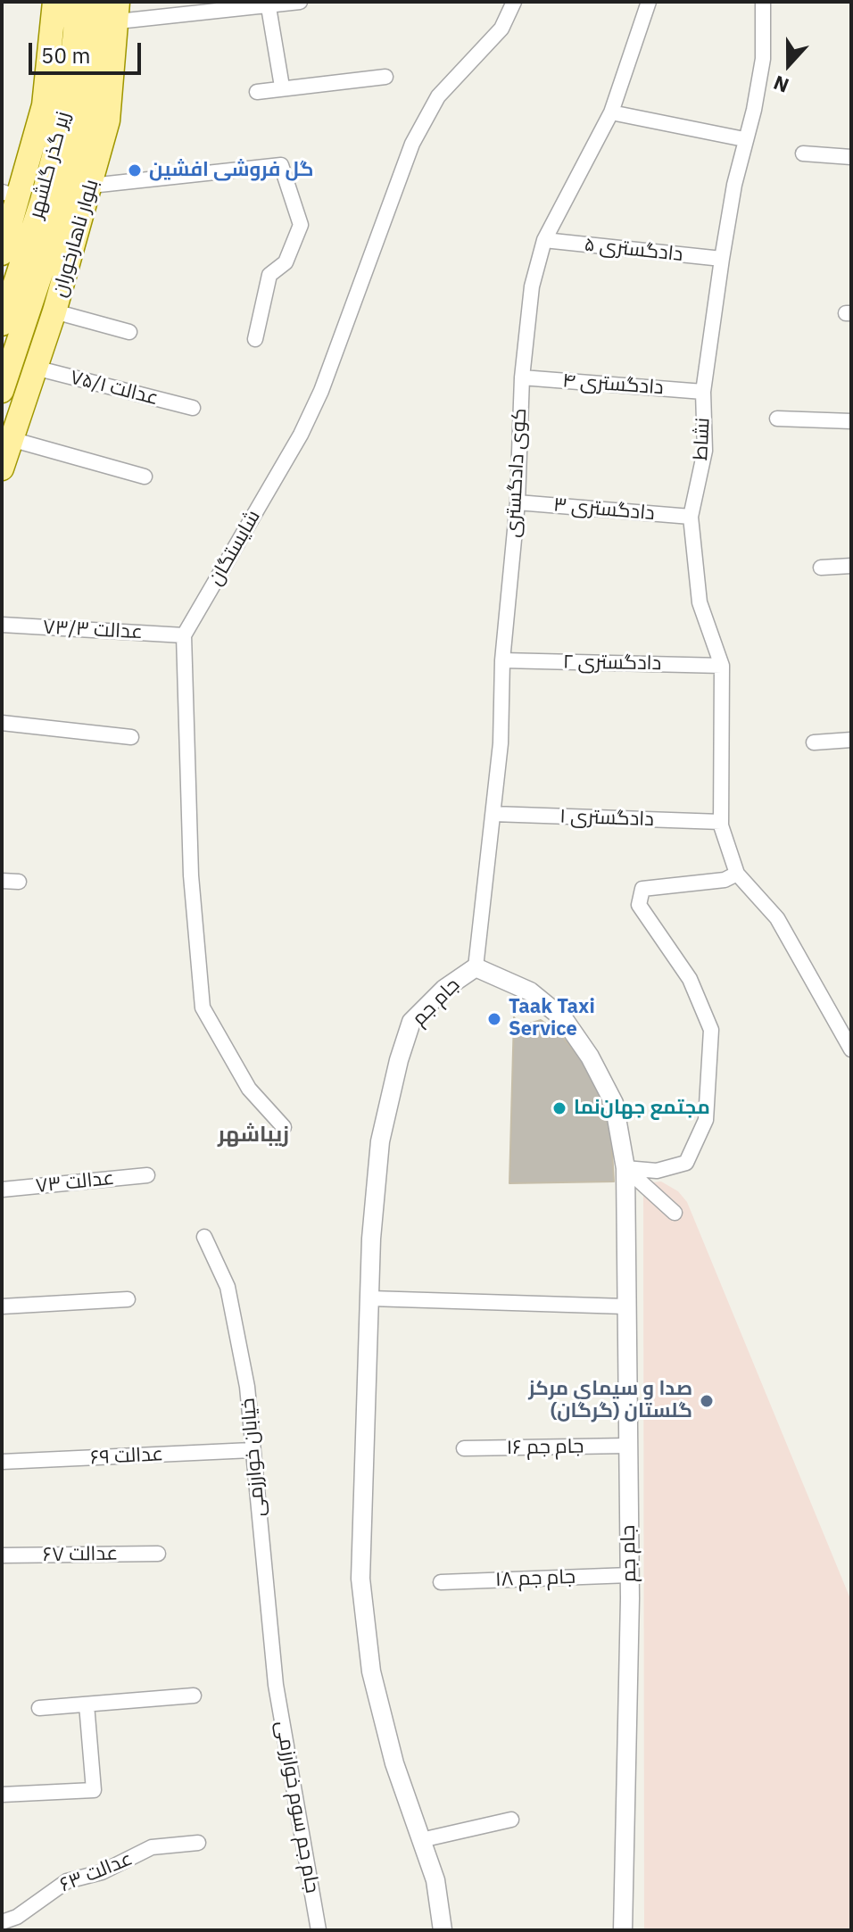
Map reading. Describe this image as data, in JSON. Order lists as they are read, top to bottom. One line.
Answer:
{"streets":{"main road":["زیر گذر گلشهر","بلوار ناهارخوران"],"street":["دادگستری ۵","دادگستری ۴","۷۵/۱ عدالت","نشاط","کوی دادگستری","دادگستری ۳","شایستگان","۷۳/۳ عدالت","دادگستری ۲","دادگستری ۱","جام جم","عدالت ۷۳","۱۶ جام جم","عدالت ۶۹","خیابان خوارزمی","عدالت ۶۷","۱۸ جام جم","جام جم سوم خوارزمی","عدالت ۶۳"]},"crossings":[["بلوار ناهارخوران","۷۵/۱ عدالت"],["دادگستری ۵","نشاط"],["دادگستری ۵","کوی دادگستری"],["دادگستری ۴","نشاط"],["دادگستری ۴","کوی دادگستری"],["نشاط","دادگستری ۳"],["نشاط","دادگستری ۲"],["نشاط","دادگستری ۱"],["کوی دادگستری","دادگستری ۳"],["کوی دادگستری","دادگستری ۲"],["کوی دادگستری","دادگستری ۱"],["کوی دادگستری","جام جم"],["شایستگان","۷۳/۳ عدالت"],["جام جم","۱۶ جام جم"],["جام جم","۱۸ جام جم"],["عدالت ۶۹","خیابان خوارزمی"],["خیابان خوارزمی","جام جم سوم خوارزمی"]],"districts":["زیباشهر"],"places":["گل فروشی افشین","Taak Taxi Service","مجتمع جهان‌نما","صدا و سیمای مرکز گلستان (گرگان)"],"scale_bar":"50 m","north":"bottom"}
